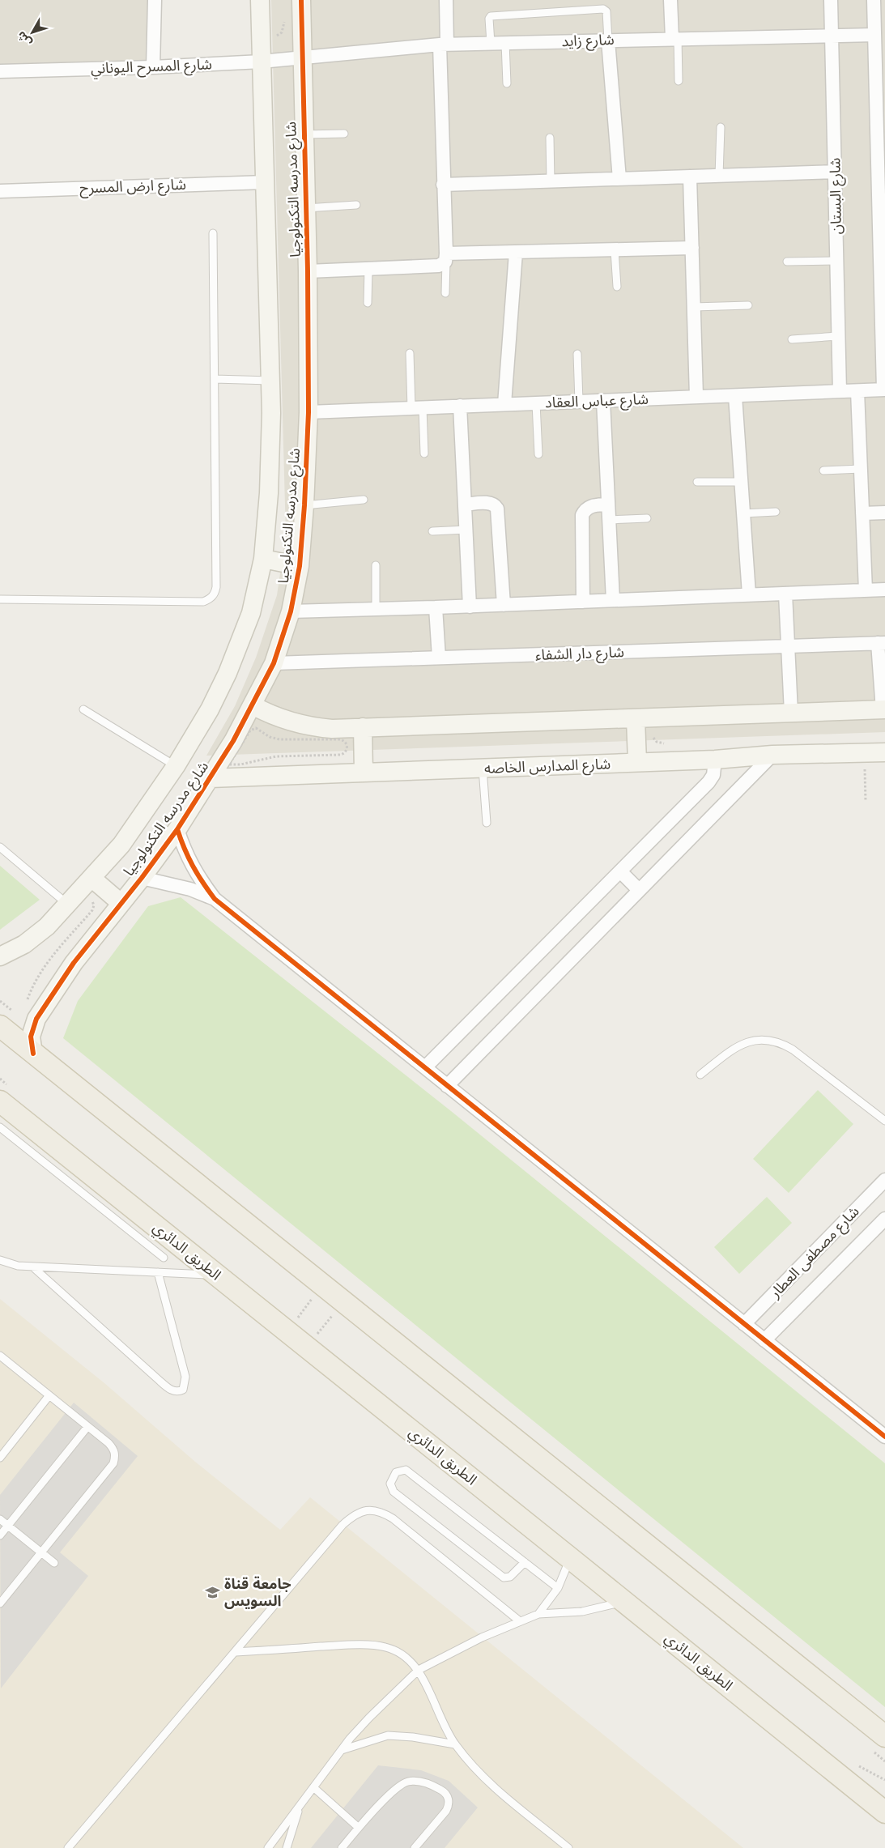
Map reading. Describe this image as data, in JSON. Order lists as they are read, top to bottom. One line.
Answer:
{"streets":{"main road":["الطريق الدائري"],"street":["شارع زايد","شارع المسرح اليوناني","شارع ارض المسرح","شارع مدرسه التكنولوجيا","شارع البستان","شارع عباس العقاد","شارع دار الشفاء","شارع المدارس الخاصه","شارع مصطفى العطار"]},"crossings":[["شارع زايد","شارع المسرح اليوناني"],["شارع زايد","شارع مدرسه التكنولوجيا"],["شارع زايد","شارع البستان"],["شارع المسرح اليوناني","شارع مدرسه التكنولوجيا"],["شارع ارض المسرح","شارع مدرسه التكنولوجيا"],["شارع مدرسه التكنولوجيا","شارع عباس العقاد"],["شارع مدرسه التكنولوجيا","شارع دار الشفاء"],["شارع مدرسه التكنولوجيا","شارع المدارس الخاصه"],["شارع البستان","شارع عباس العقاد"]],"places":{"school or university":["جامعة قناة السويس"]},"north":"bottom left"}
